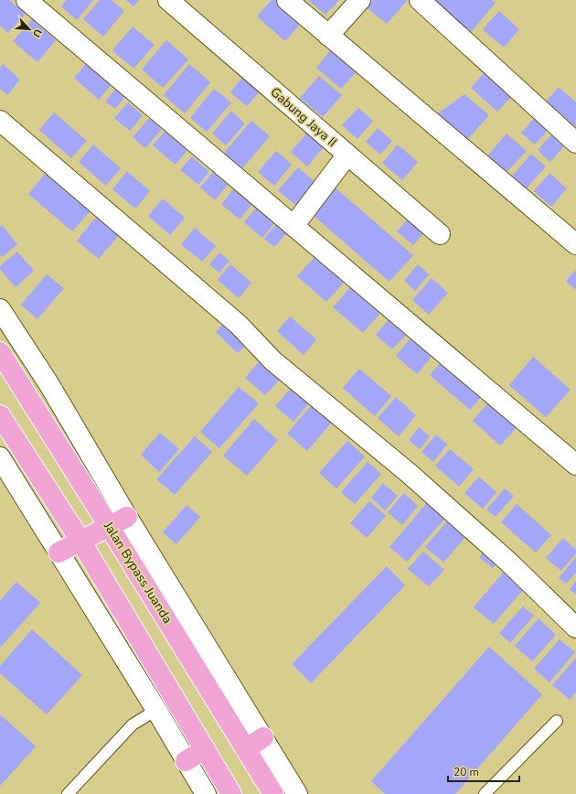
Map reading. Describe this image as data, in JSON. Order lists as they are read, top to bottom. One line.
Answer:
{"streets":{"highway":["Jalan Bypass Juanda"],"street":["Gabung Jaya II"]},"scale_bar":"20 m","north":"bottom right"}
